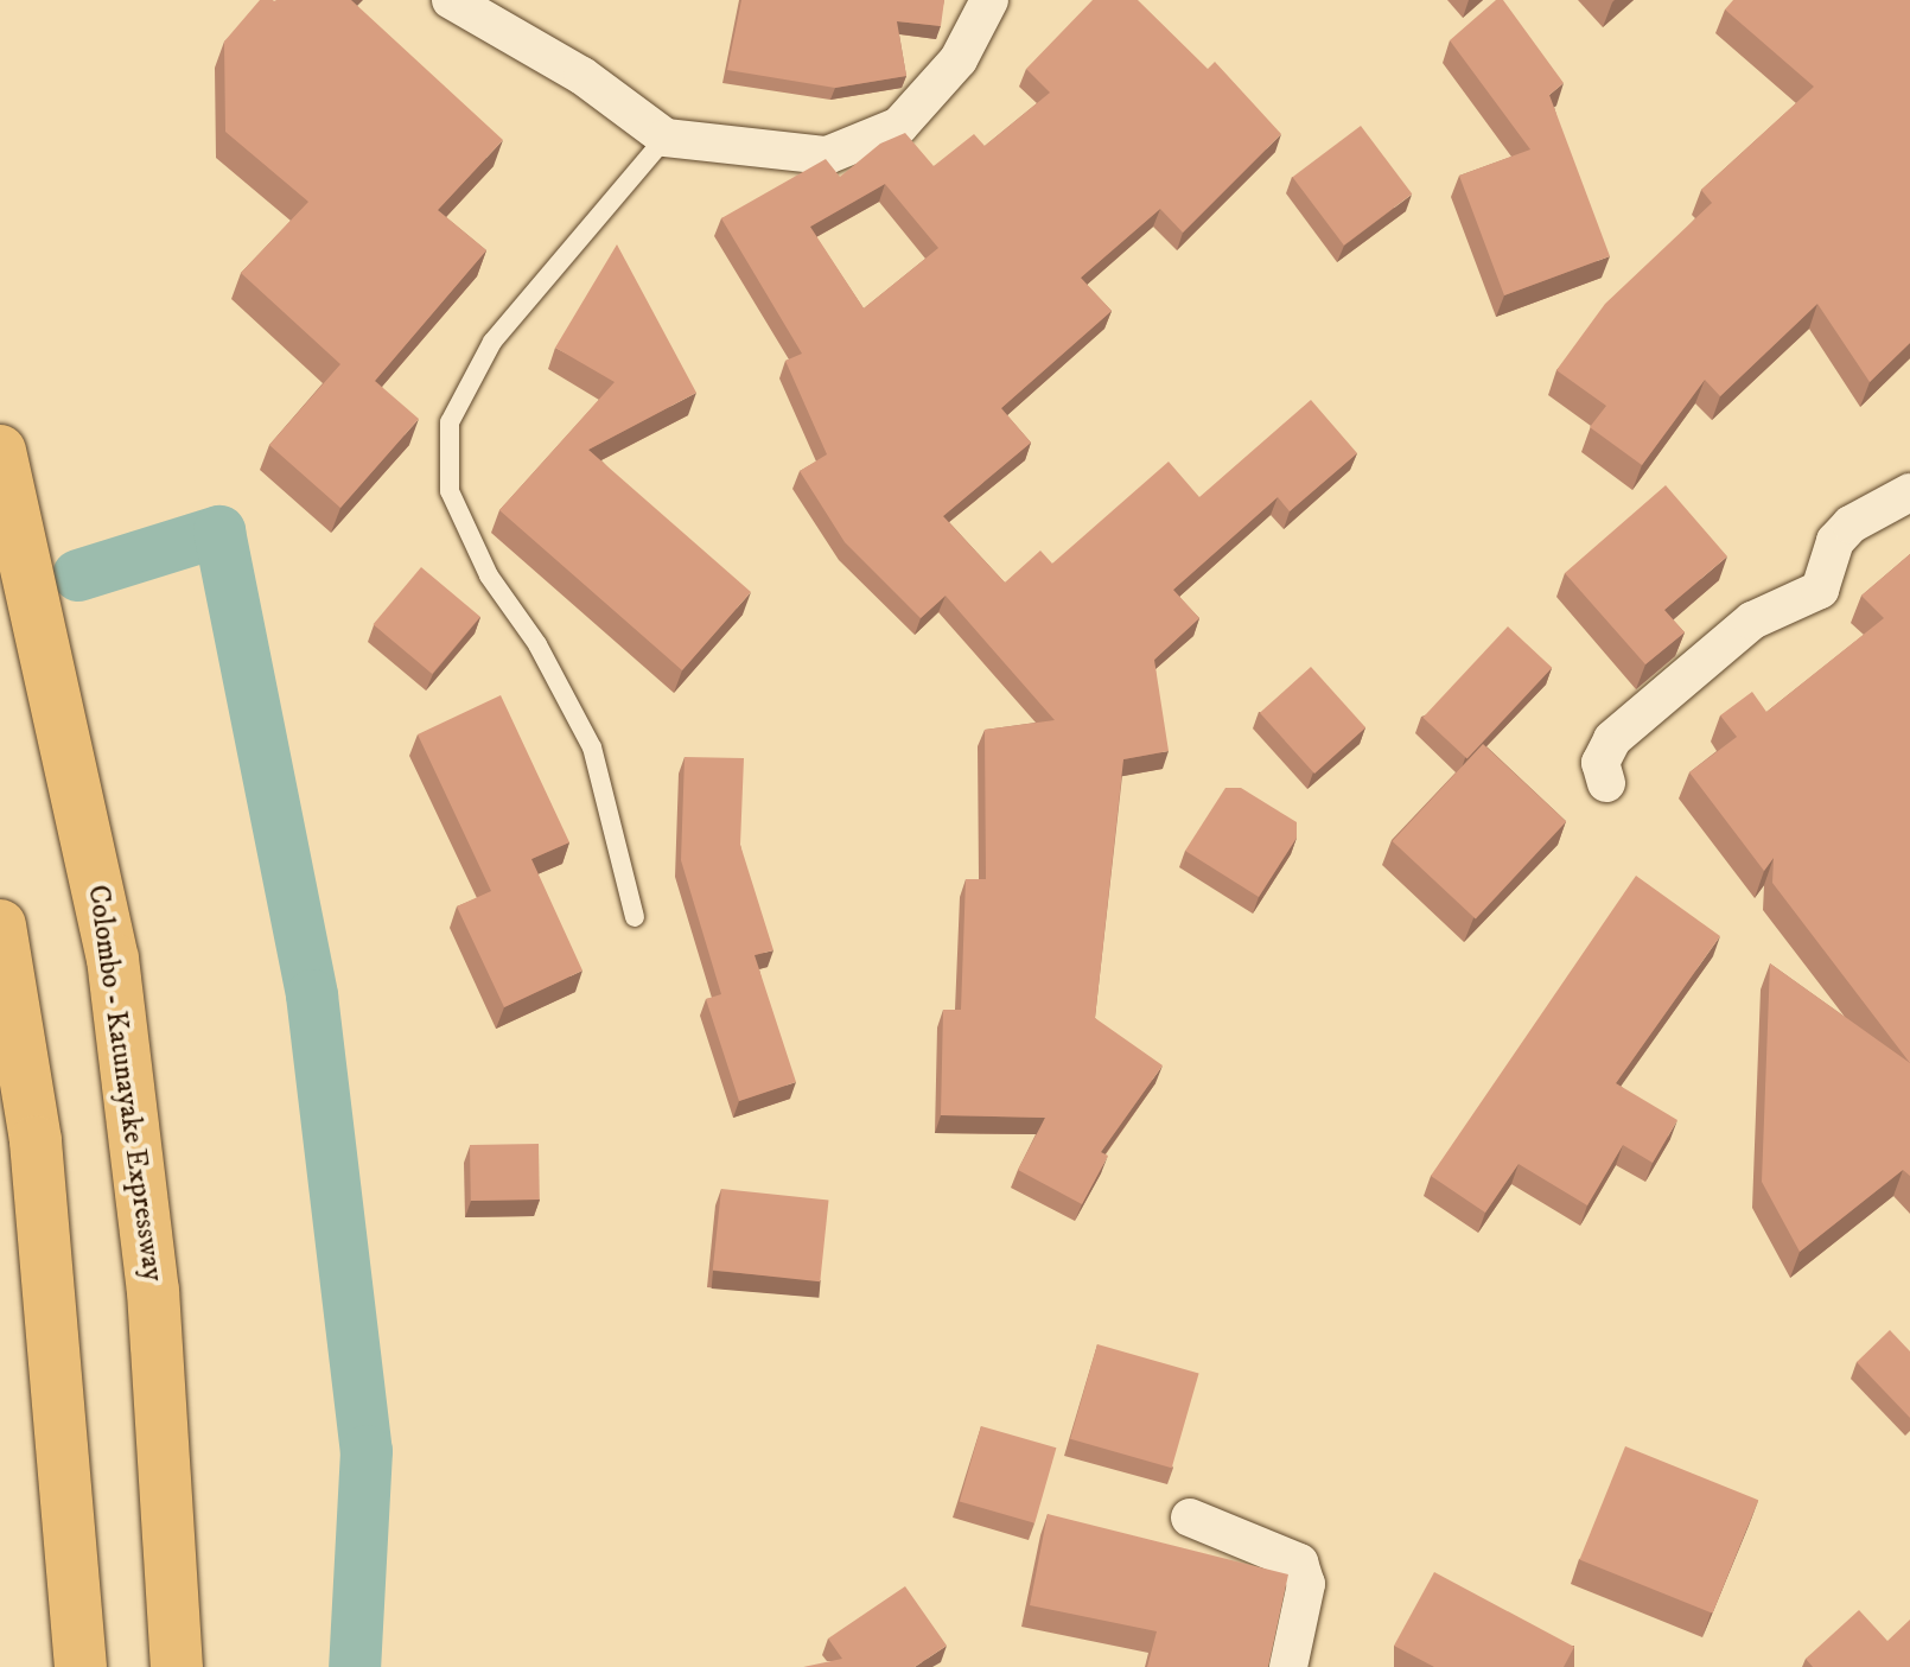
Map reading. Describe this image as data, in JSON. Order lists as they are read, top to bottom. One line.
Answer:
{"streets":{"highway":["Colombo - Katunayake Expressway"]}}
